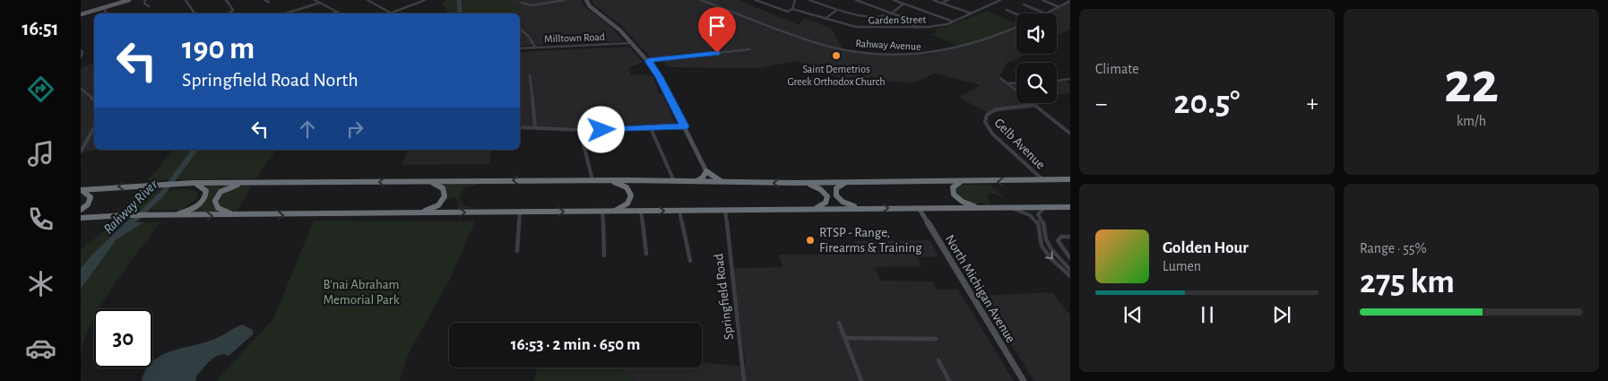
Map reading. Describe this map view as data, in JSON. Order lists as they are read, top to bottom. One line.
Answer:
{"streets":{"street":["Garden Street","Milltown Road","Rahway Avenue","Gelb Avenue","North Michigan Avenue","Springfield Road"]},"water":["Rahway River"],"parks":["B'nai Abraham Memorial Park"],"places":["Saint Demetrios Greek Orthodox Church","RTSP - Range, Firearms & Training"],"page":{"tabs":"16:51","tile":["Climate",["22","km/h"],["Range · 55%","275 km"]],"turn":["190 m","Springfield Road North"],"heat":["−","20.5°","+"],"song":["Golden Hour","Lumen"],"limit":"30","trip":"16:53 · 2 min · 650 m"}}
